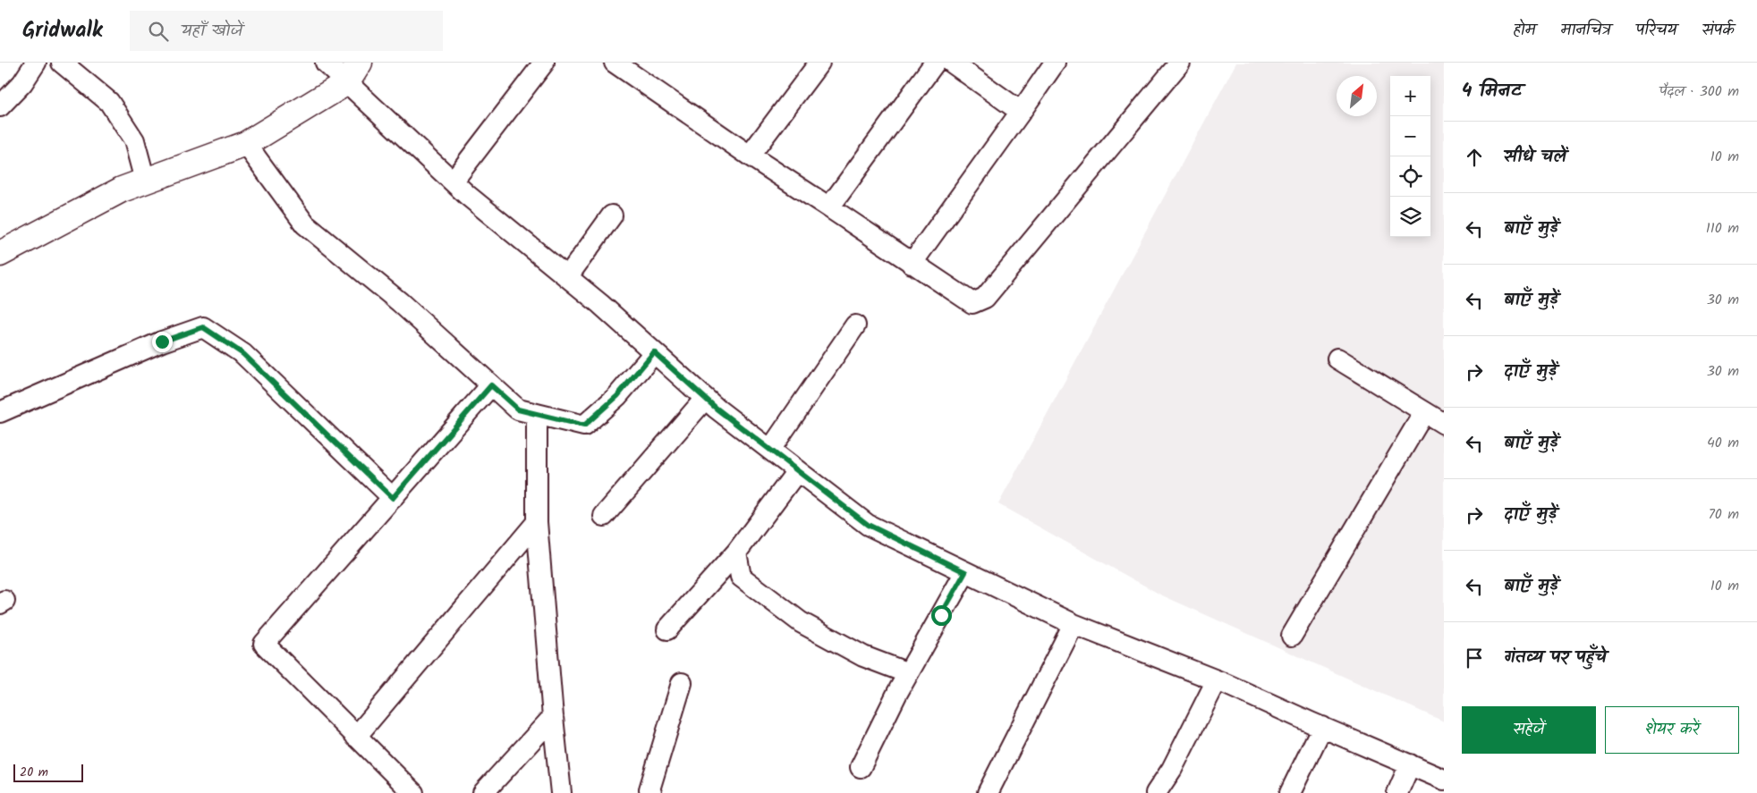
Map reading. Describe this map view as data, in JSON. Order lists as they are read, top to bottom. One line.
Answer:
{"scale_bar":"20 m","north":"top right","page":{"header":"Gridwalk","search":"यहाँ खोजें","nav":["होम","मानचित्र","परिचय","संपर्क"],"heading":["4 मिनट","पैदल · 300 m"],"map_buttons":["+","−"],"list":[["सीधे चलें","10 m"],["बाएँ मुड़ें","110 m"],["बाएँ मुड़ें","30 m"],["दाएँ मुड़ें","30 m"],["बाएँ मुड़ें","40 m"],["दाएँ मुड़ें","70 m"],["बाएँ मुड़ें","10 m"],"गंतव्य पर पहुँचे"],"buttons":["सहेजें","शेयर करें"],"scale":"20 m"}}
